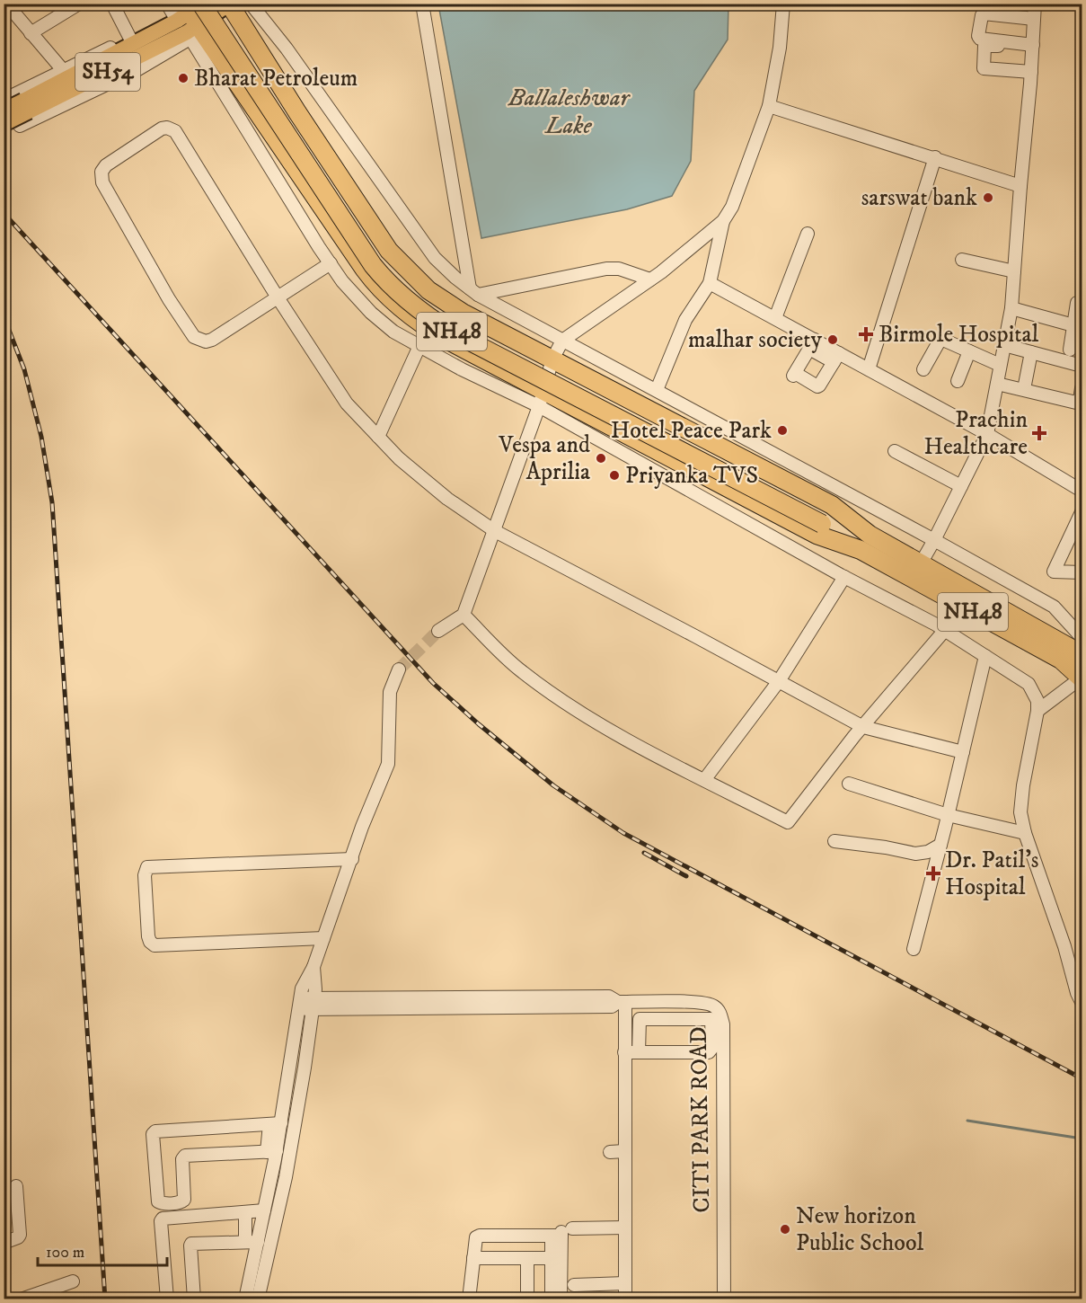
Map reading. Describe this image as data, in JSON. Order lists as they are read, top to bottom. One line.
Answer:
{"streets":{"highway":["NH48"],"main road":["SH54"],"street":["CITI PARK ROAD"]},"crossings":[["SH54","NH48"]],"water":["Ballaleshwar Lake"],"places":{"other":["Bharat Petroleum","sarswat bank","malhar society","Hotel Peace Park","Vespa and Aprilia","Priyanka TVS","New horizon Public School"],"health":["Birmole Hospital","Prachin Healthcare","Dr. Patil's Hospital"]},"scale_bar":"100 m"}
